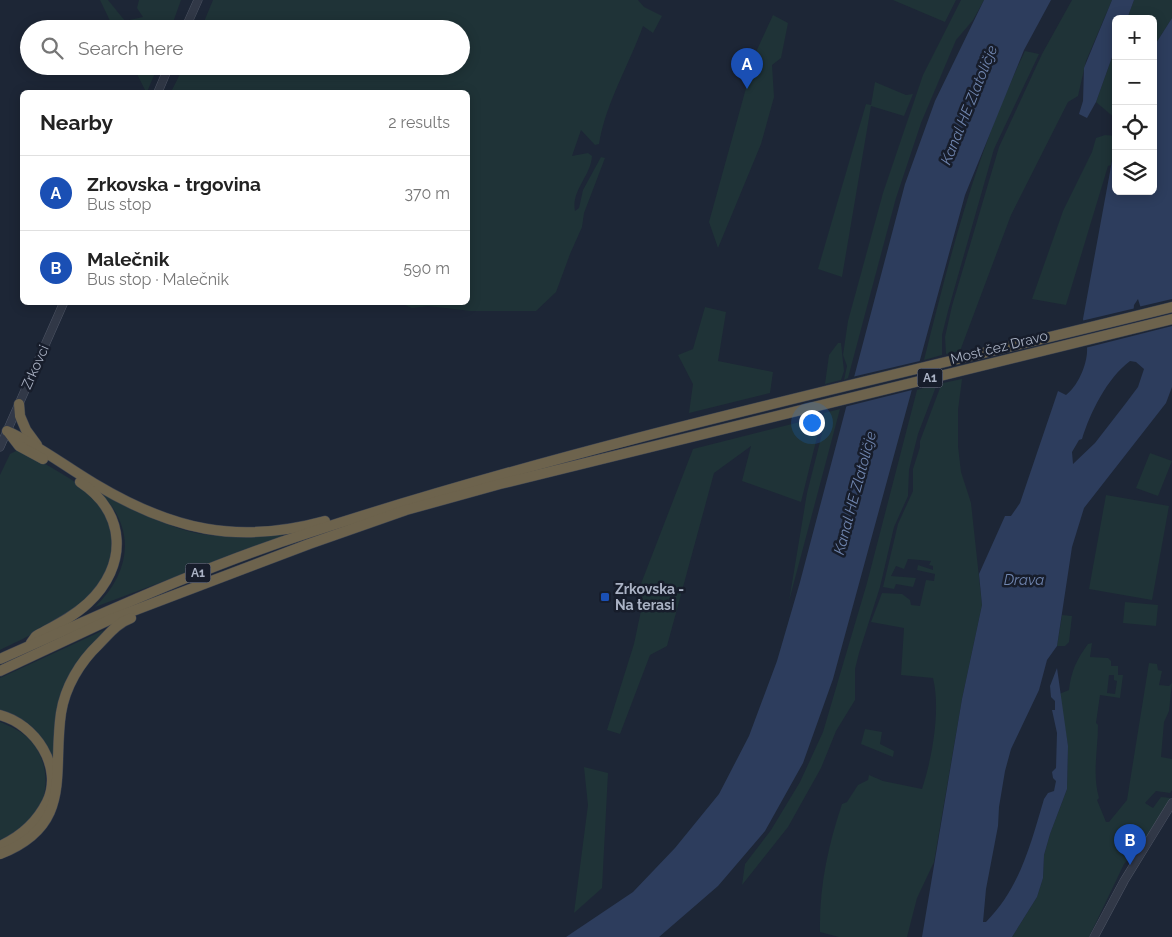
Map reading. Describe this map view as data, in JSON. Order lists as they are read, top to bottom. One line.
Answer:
{"streets":{"highway":["Most čez Dravo","A1"],"street":["Zrkovci"]},"crossings":[["Most čez Dravo","A1"]],"water":["Kanal HE Zlatoličje","Drava"],"places":{"transit":["Zrkovska - Na terasi"]},"page":{"map_buttons":["+","−"],"search":"Search here","pins":["A","B"],"heading":["Nearby","2 results"],"list":[{"mark":"A","name":"Zrkovska - trgovina","note":"Bus stop","value":"370 m"},{"mark":"B","name":"Malečnik","note":"Bus stop · Malečnik","value":"590 m"}]}}
